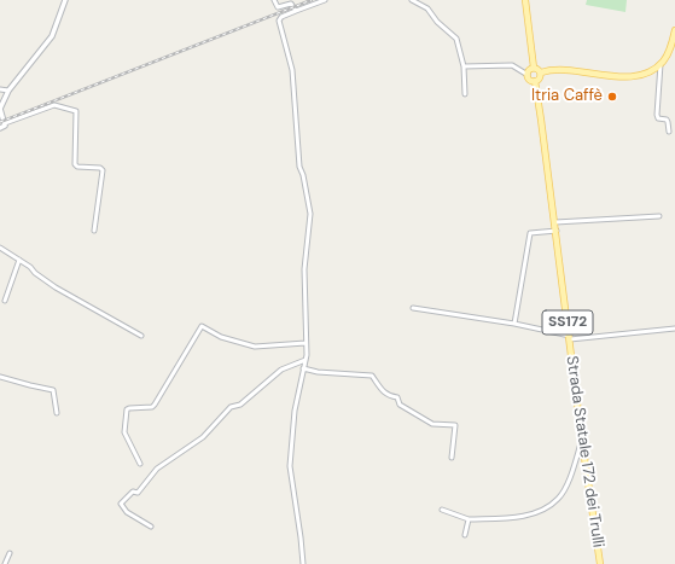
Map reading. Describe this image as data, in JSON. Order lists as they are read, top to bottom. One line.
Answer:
{"streets":{"main road":["SS172","Strada Statale 172 dei Trulli"]},"places":["Itria Caffè"]}
